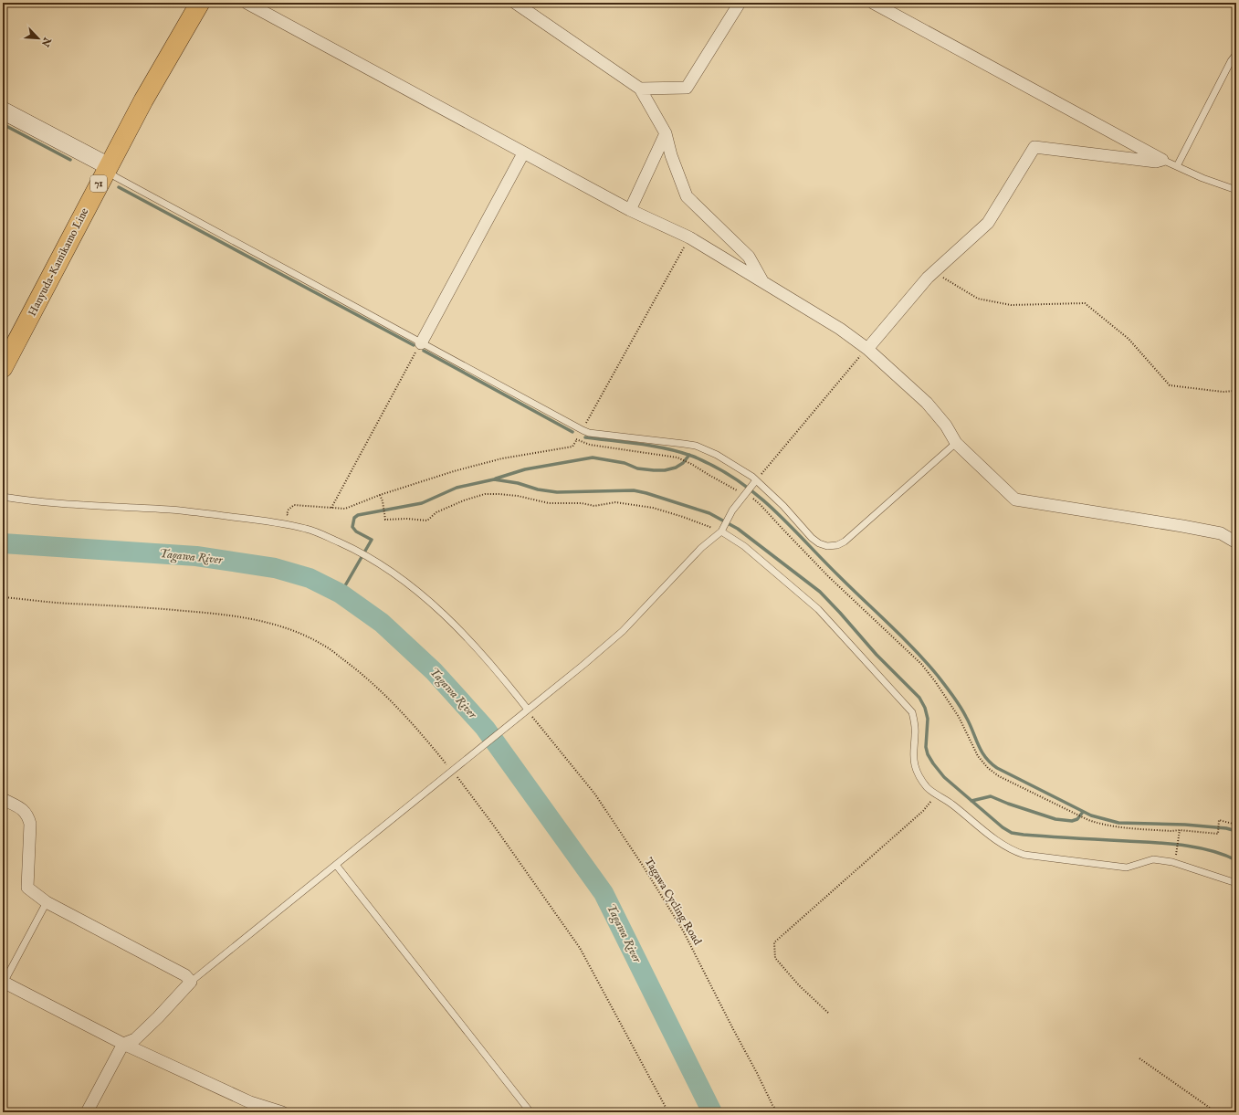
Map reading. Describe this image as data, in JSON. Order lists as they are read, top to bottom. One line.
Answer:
{"streets":{"main road":["71","Hanyuda-Kamikamo Line"],"path":["Tagawa Cycling Road"]},"water":["Tagawa River"],"north":"bottom right"}
